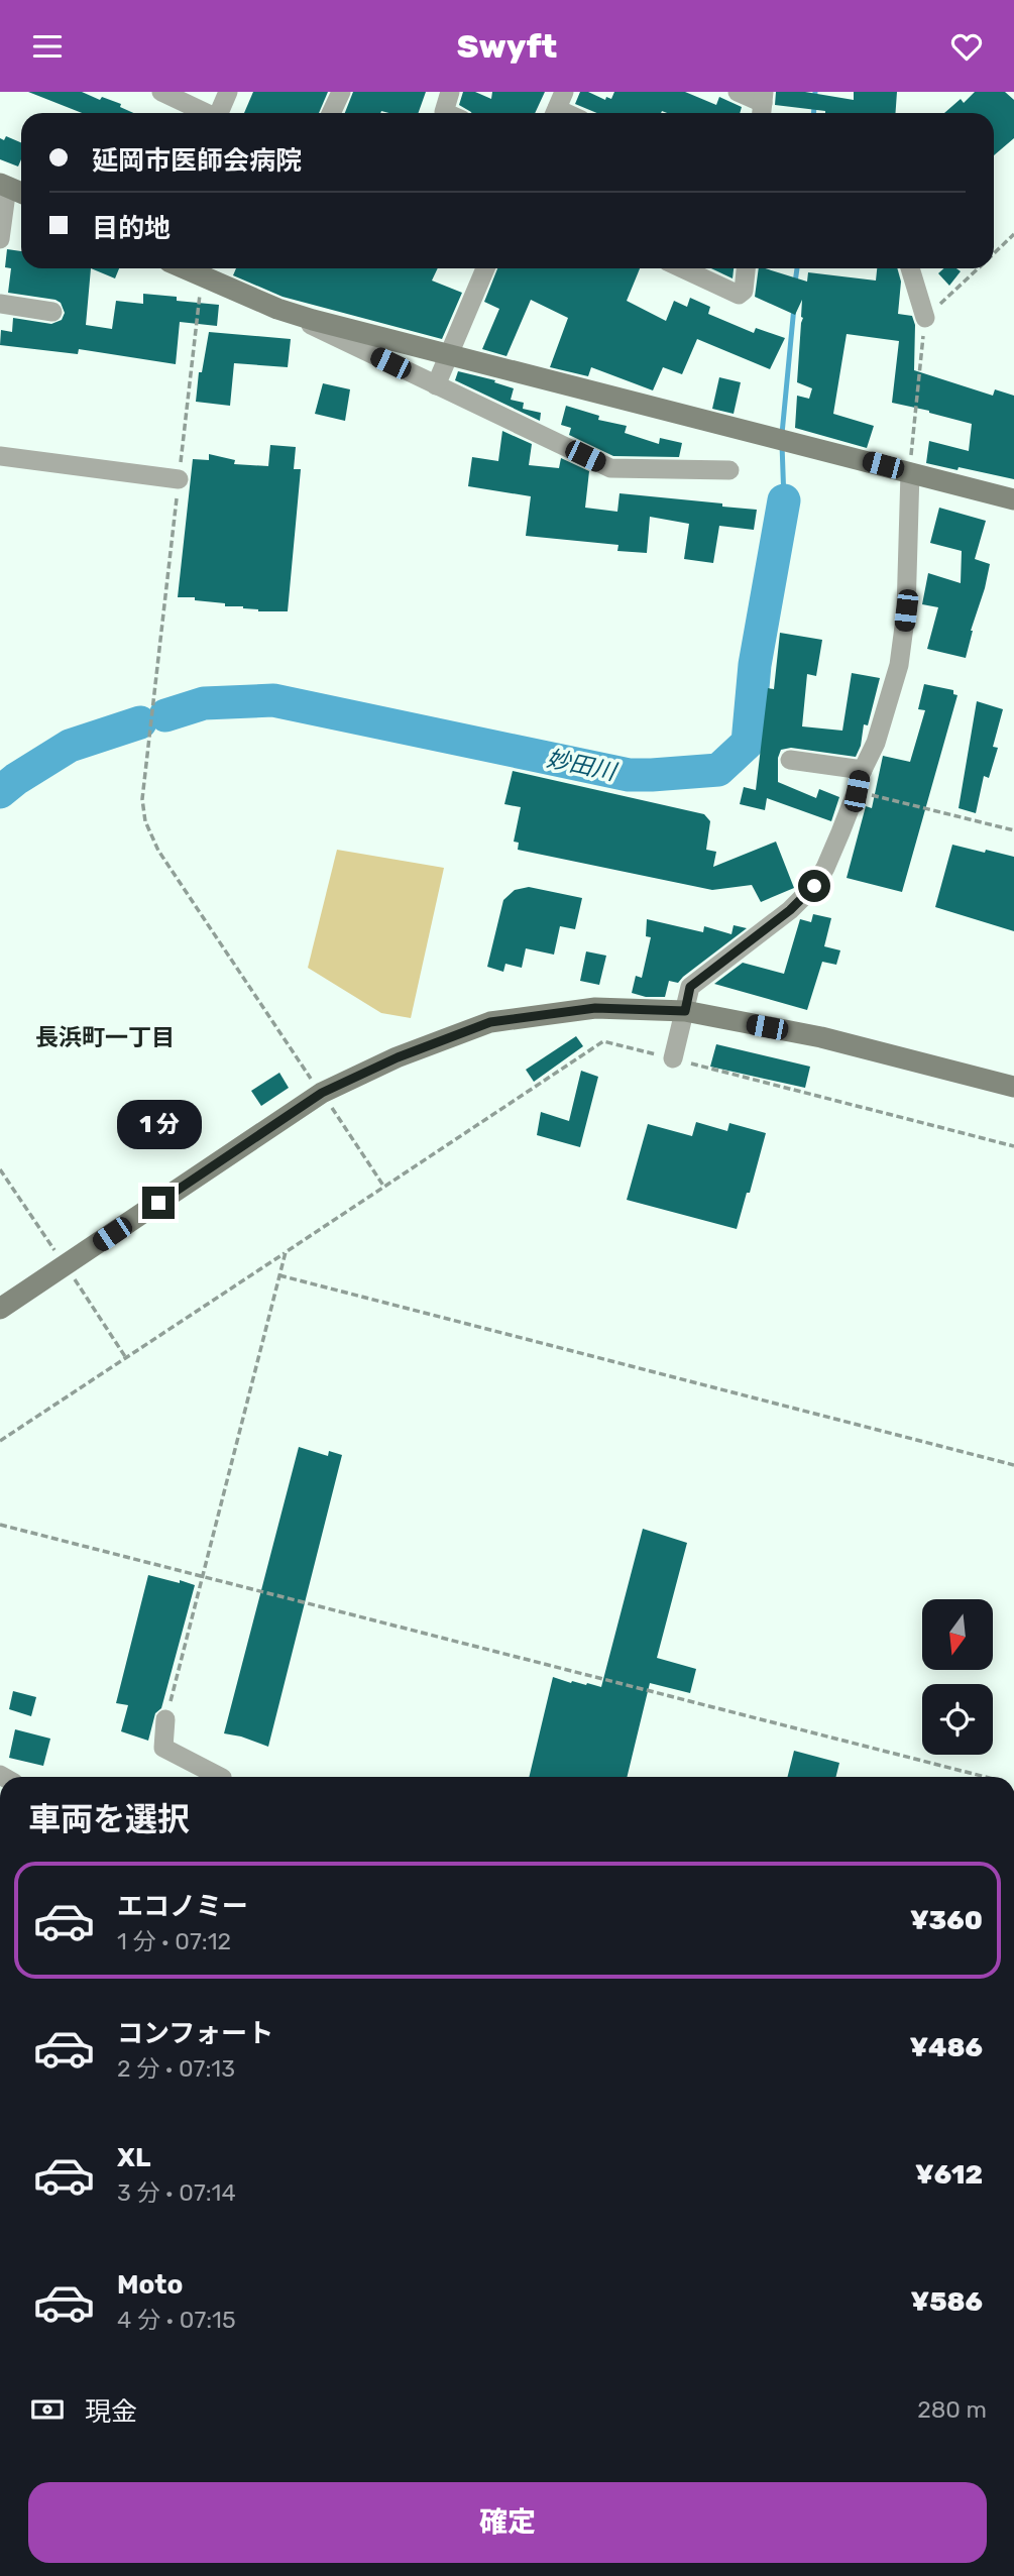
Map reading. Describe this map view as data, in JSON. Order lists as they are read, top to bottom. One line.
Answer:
{"districts":["長浜町一丁目"],"water":["妙田川"],"north":"bottom","page":{"header":"Swyft","banner":["延岡市医師会病院","目的地"],"bubble":"1 分","heading":"車両を選択","list":[{"name":"エコノミー","note":"1 分 · 07:12","value":"¥360"},{"name":"コンフォート","note":"2 分 · 07:13","value":"¥486"},{"name":"XL","note":"3 分 · 07:14","value":"¥612"},{"name":"Moto","note":"4 分 · 07:15","value":"¥586"}],"pay":["現金","280 m"],"buttons":"確定"}}
